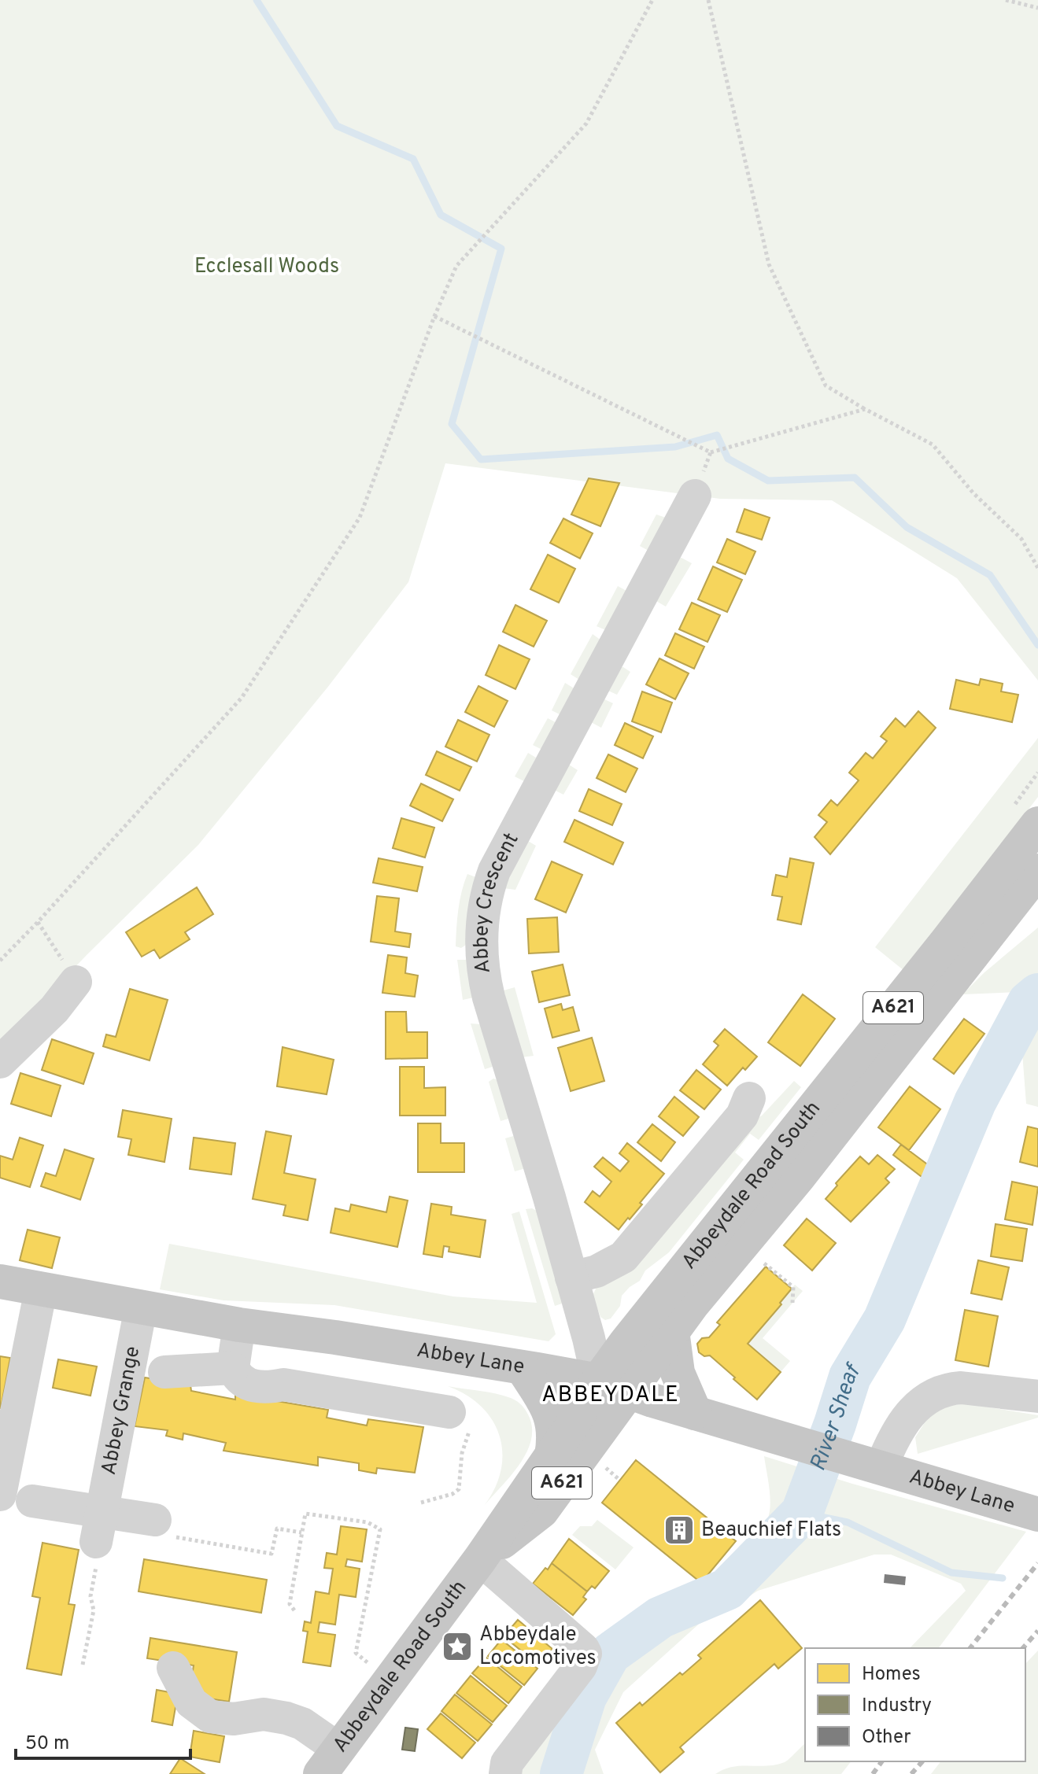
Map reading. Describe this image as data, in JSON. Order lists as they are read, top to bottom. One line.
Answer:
{"streets":{"main road":["A621","Abbeydale Road South","Abbey Lane"],"street":["Abbey Crescent","Abbey Grange"]},"crossings":[["Abbey Crescent","Abbeydale Road South"],["Abbey Crescent","Abbey Lane"],["Abbeydale Road South","Abbey Lane"],["Abbey Lane","Abbey Grange"]],"districts":["ABBEYDALE"],"water":["River Sheaf"],"parks":["Ecclesall Woods"],"places":{"building":["Beauchief Flats"],"place":["Abbeydale Locomotives"]},"legend":["Homes","Industry","Other"],"scale_bar":"50 m"}
